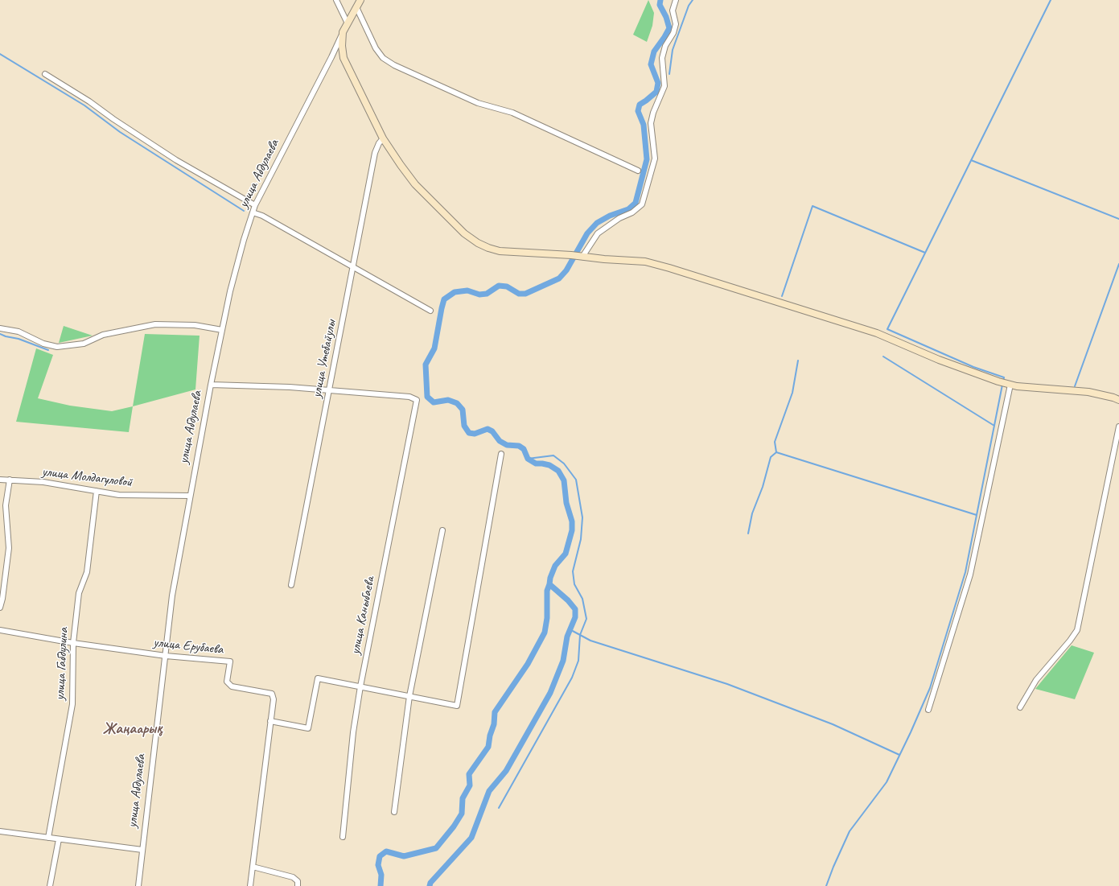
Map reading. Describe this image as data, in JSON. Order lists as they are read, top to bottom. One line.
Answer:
{"streets":{"main road":["улица Абдулаева"],"street":["улица Утебайулы","улица Молдагуловой","улица Каныбаева","улица Ерубаева","улица Габдулина"]},"crossings":[["улица Абдулаева","улица Молдагуловой"],["улица Абдулаева","улица Ерубаева"],["улица Утебайулы","улица Каныбаева"],["улица Молдагуловой","улица Габдулина"],["улица Ерубаева","улица Габдулина"]],"districts":["Жаңаарық"]}
